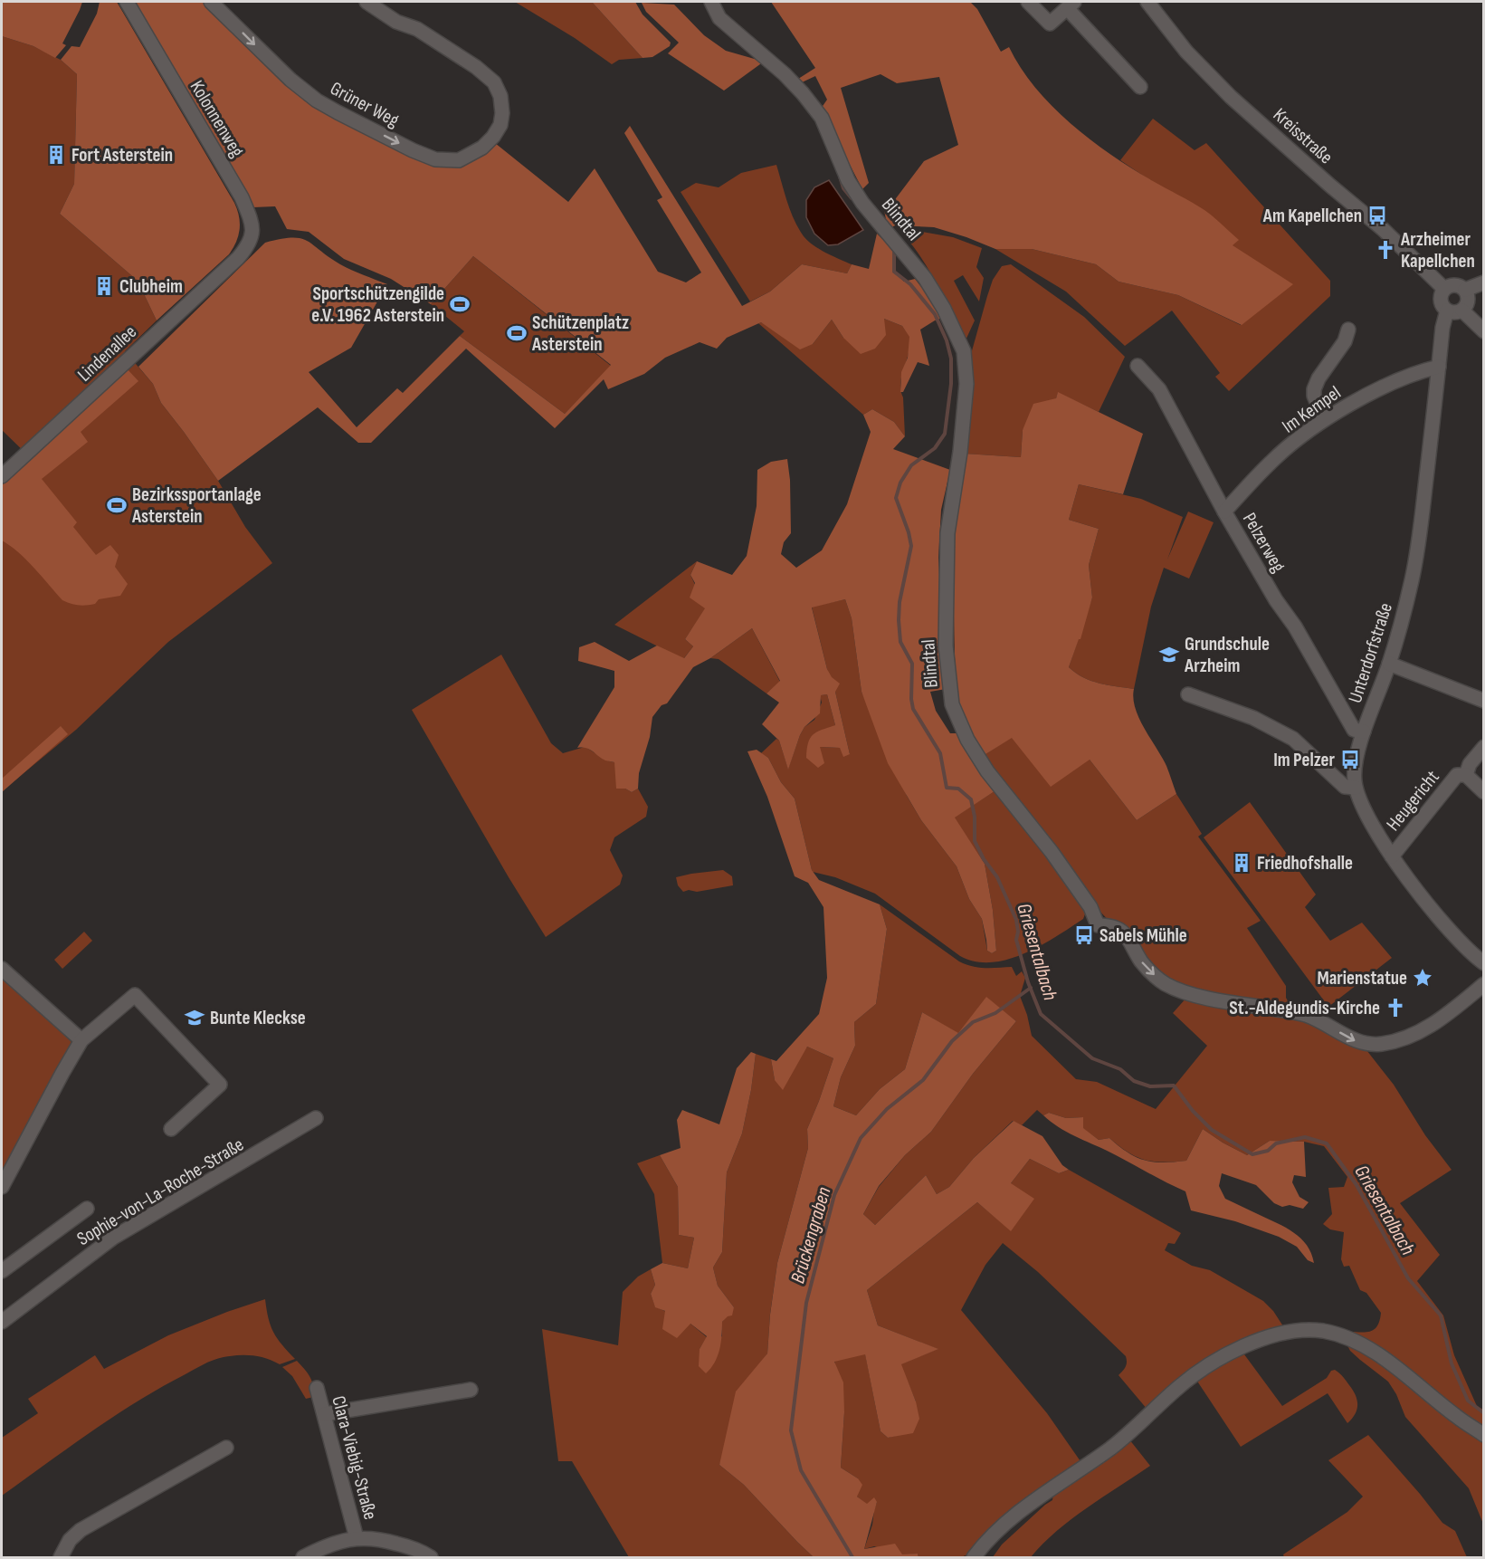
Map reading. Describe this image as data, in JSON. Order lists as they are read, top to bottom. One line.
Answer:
{"streets":{"street":["Grüner Weg","Kolonnenweg","Kreisstraße","Blindtal","Lindenallee","Im Kempel","Pelzerweg","Unterdorfstraße","Heugericht","Sophie-von-La-Roche-Straße","Clara-Viebig-Straße"]},"crossings":[["Kolonnenweg","Lindenallee"],["Kreisstraße","Unterdorfstraße"],["Im Kempel","Pelzerweg"],["Im Kempel","Unterdorfstraße"],["Pelzerweg","Unterdorfstraße"],["Unterdorfstraße","Heugericht"]],"one_way":["Blindtal"],"water":["Griesentalbach","Brückengraben"],"places":{"building":["Fort Asterstein","Clubheim","Friedhofshalle"],"bus stop":["Am Kapellchen","Im Pelzer","Sabels Mühle"],"church":["Arzheimer Kapellchen","St.-Aldegundis-Kirche"],"sports":["Sportschützengilde e.V. 1962 Asterstein","Schützenplatz Asterstein","Bezirkssportanlage Asterstein"],"school or university":["Grundschule Arzheim","Bunte Kleckse"],"place":["Marienstatue"]}}
